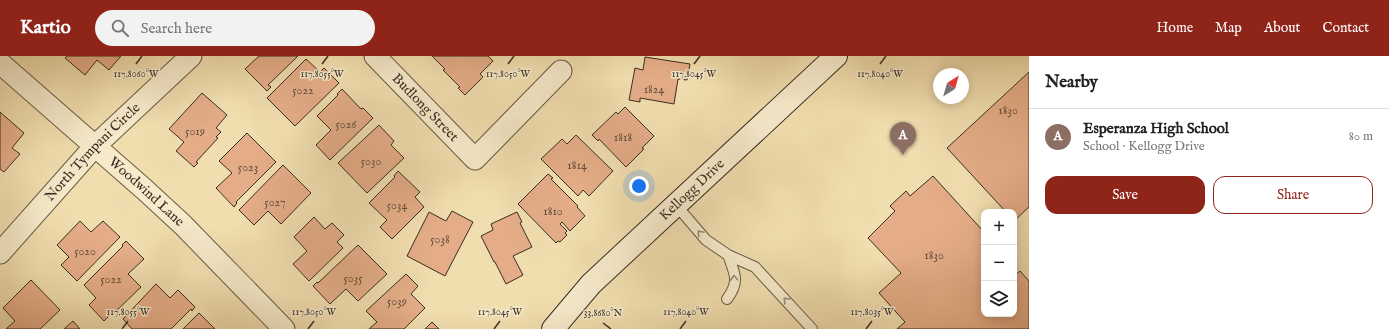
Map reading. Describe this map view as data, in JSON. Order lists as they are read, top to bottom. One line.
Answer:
{"streets":{"main road":["Kellogg Drive"],"street":["Budlong Street","North Tympani Circle","Woodwind Lane"]},"crossings":[["North Tympani Circle","Woodwind Lane"]],"house_numbers":["1824","5022","1830","5026","5019","1818","5030","1814","5023","5027","5034","1810","5038","5020","1830","5035","5022","5039"],"north":"top right","page":{"header":"Kartio","search":"Search here","nav":["Home","Map","About","Contact"],"heading":"Nearby","list":[{"mark":"A","name":"Esperanza High School","note":"School · Kellogg Drive","value":"80 m"}],"pins":"A","buttons":["Save","Share"],"map_buttons":["+","−"]},"coordinates":["117.8060°W","117.8055°W","117.8050°W","117.8045°W","117.8040°W","117.8035°W","33.8680°N"]}
